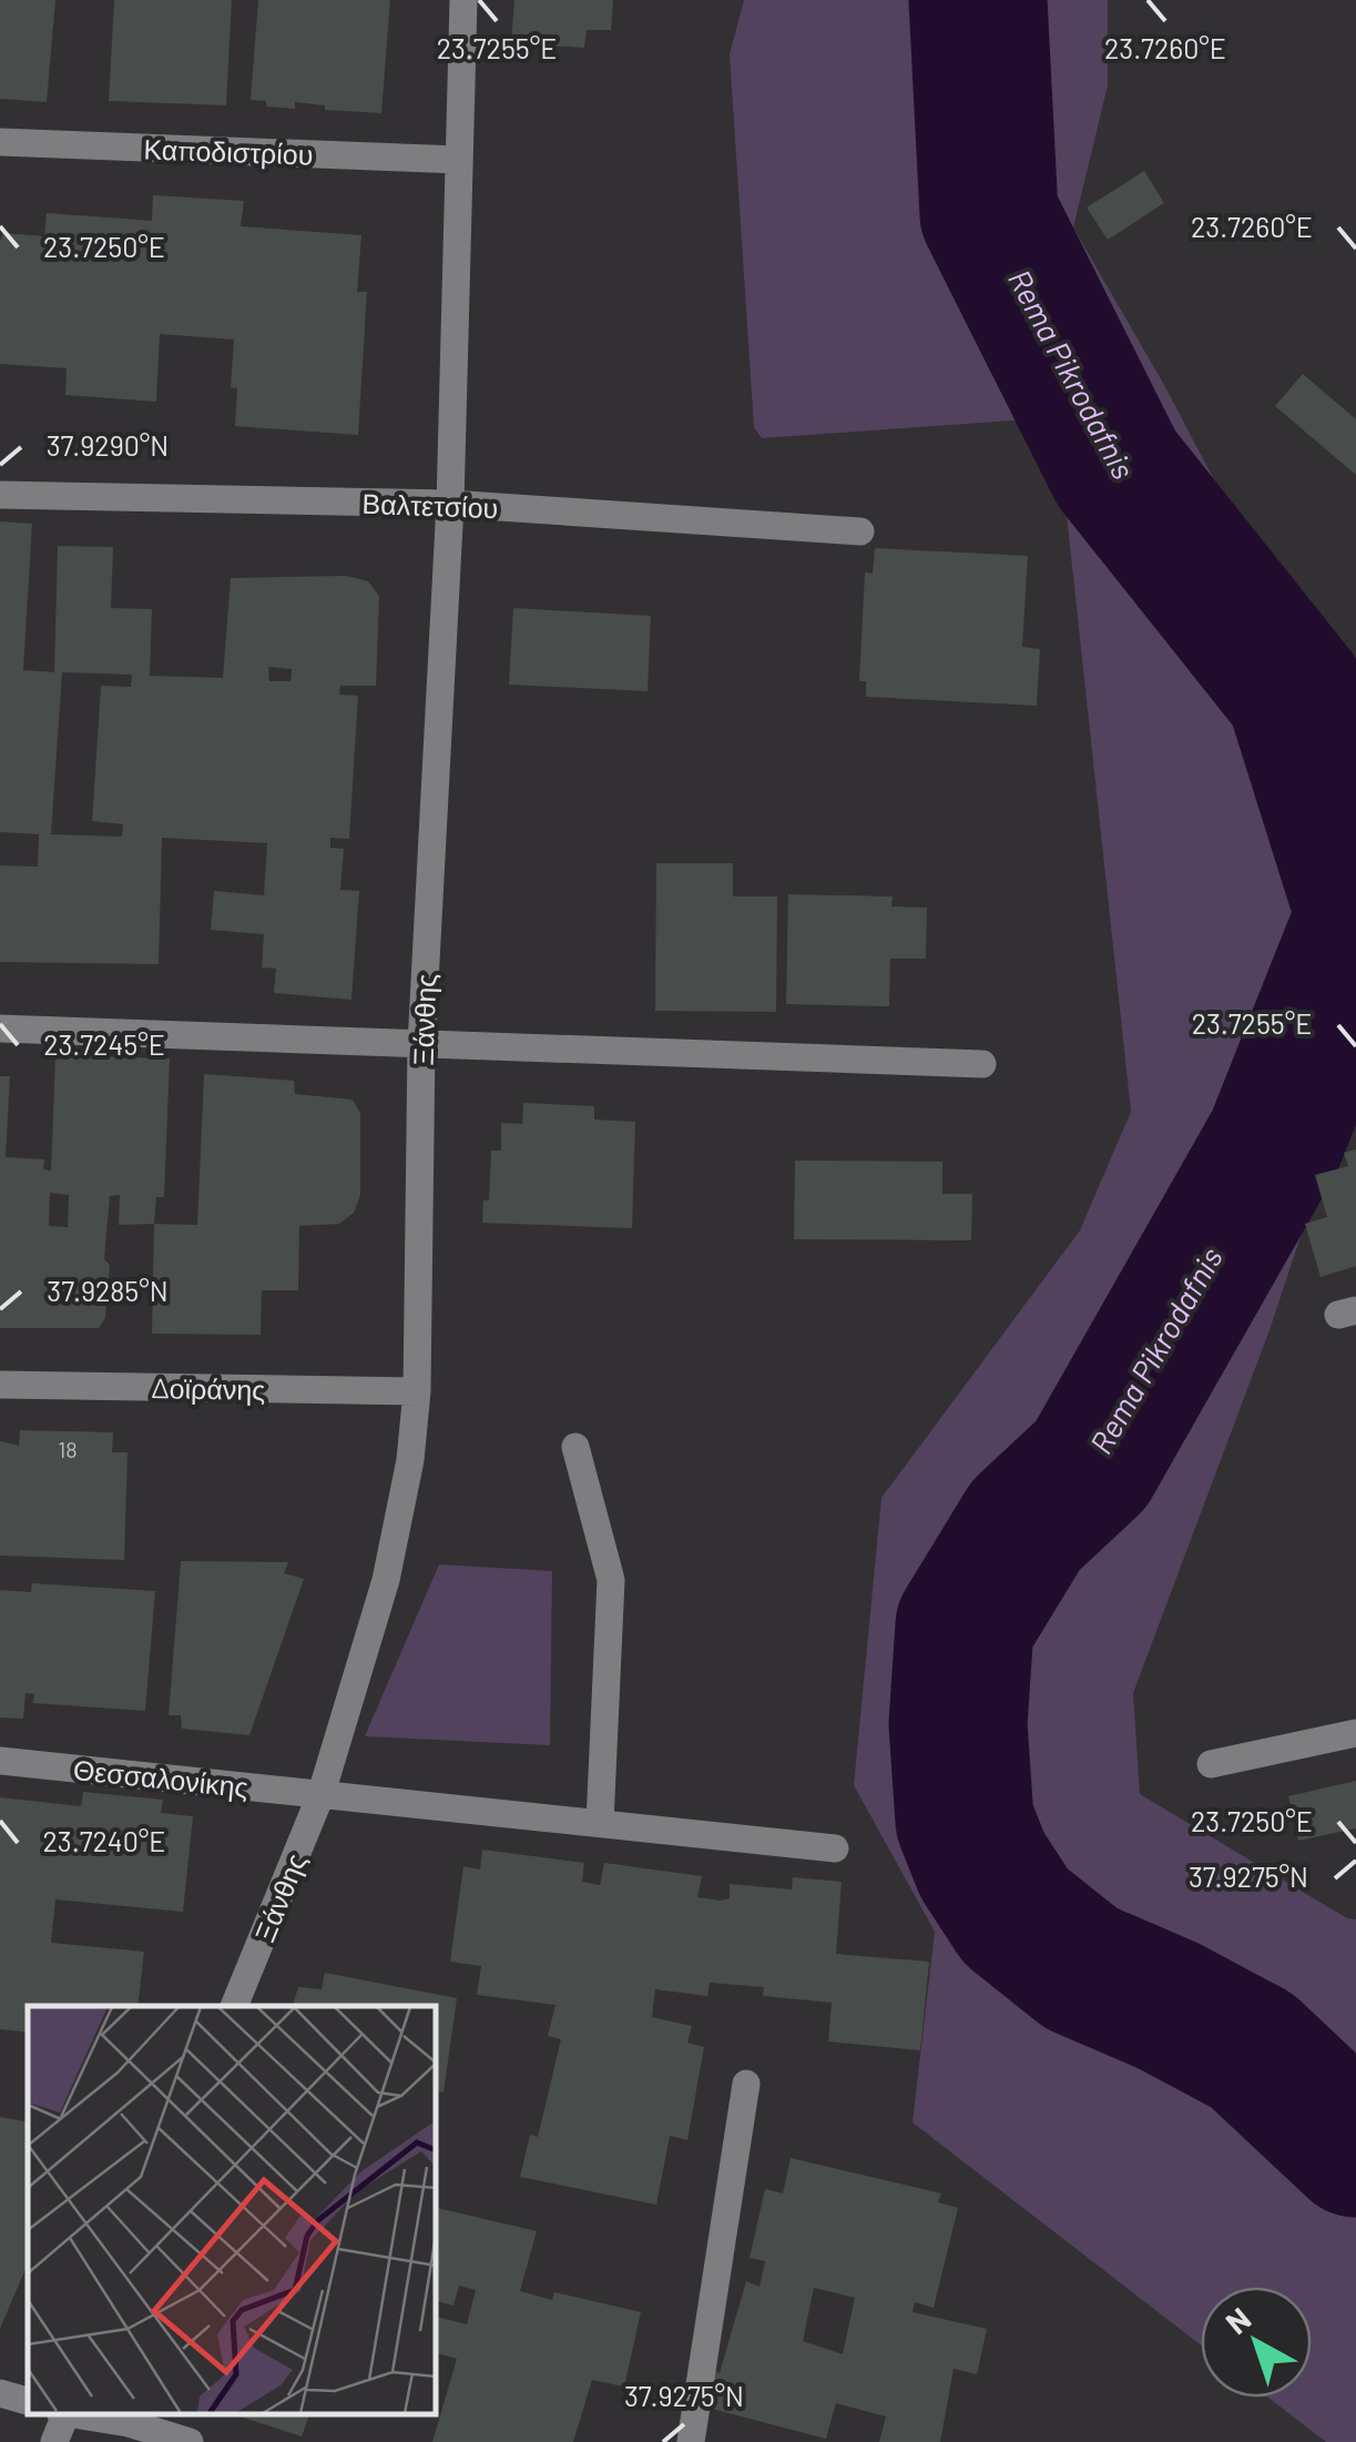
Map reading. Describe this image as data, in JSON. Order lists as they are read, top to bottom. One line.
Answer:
{"streets":{"street":["Καποδιστρίου","Βαλτετσίου","Ξάνθης","Δοϊράνης","Θεσσαλονίκης"]},"crossings":[["Καποδιστρίου","Ξάνθης"],["Βαλτετσίου","Ξάνθης"],["Ξάνθης","Δοϊράνης"],["Ξάνθης","Θεσσαλονίκης"]],"water":["Rema Pikrodafnis"],"house_numbers":["18"],"north":"top left","coordinates":["23.7255°E","23.7260°E","23.7250°E","37.9290°N","23.7245°E","37.9285°N","23.7240°E","37.9275°N"]}
